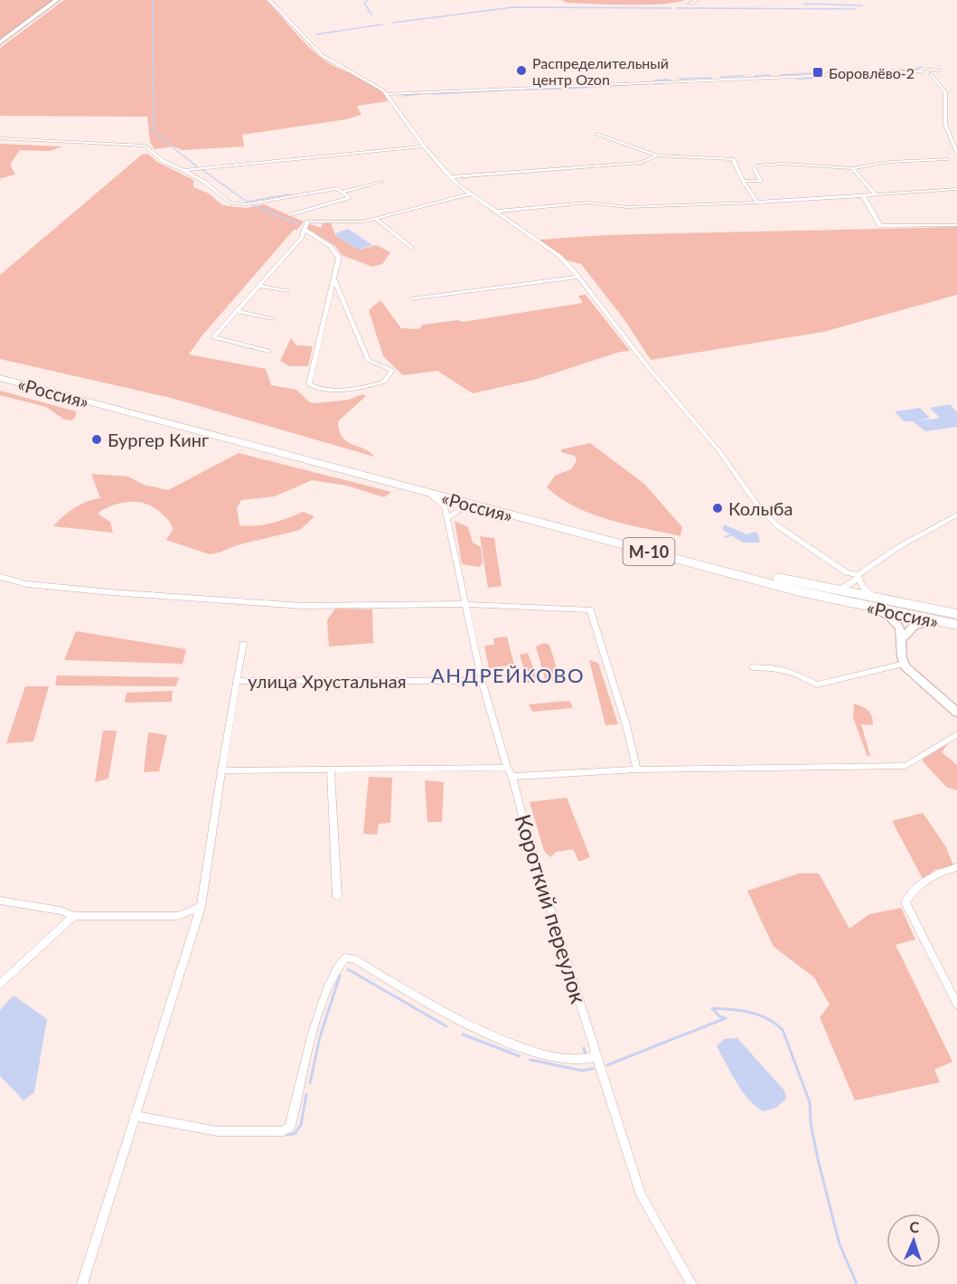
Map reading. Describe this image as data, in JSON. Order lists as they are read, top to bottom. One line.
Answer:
{"streets":{"highway":["«Россия»","М-10"],"street":["улица Хрустальная","Короткий переулок"]},"crossings":[["«Россия»","Короткий переулок"],["улица Хрустальная","Короткий переулок"]],"districts":["АНДРЕЙКОВО"],"places":{"other":["Распределительный центр Ozon","Бургер Кинг","Колыба"],"transit":["Боровлёво-2"]},"north":"top"}
